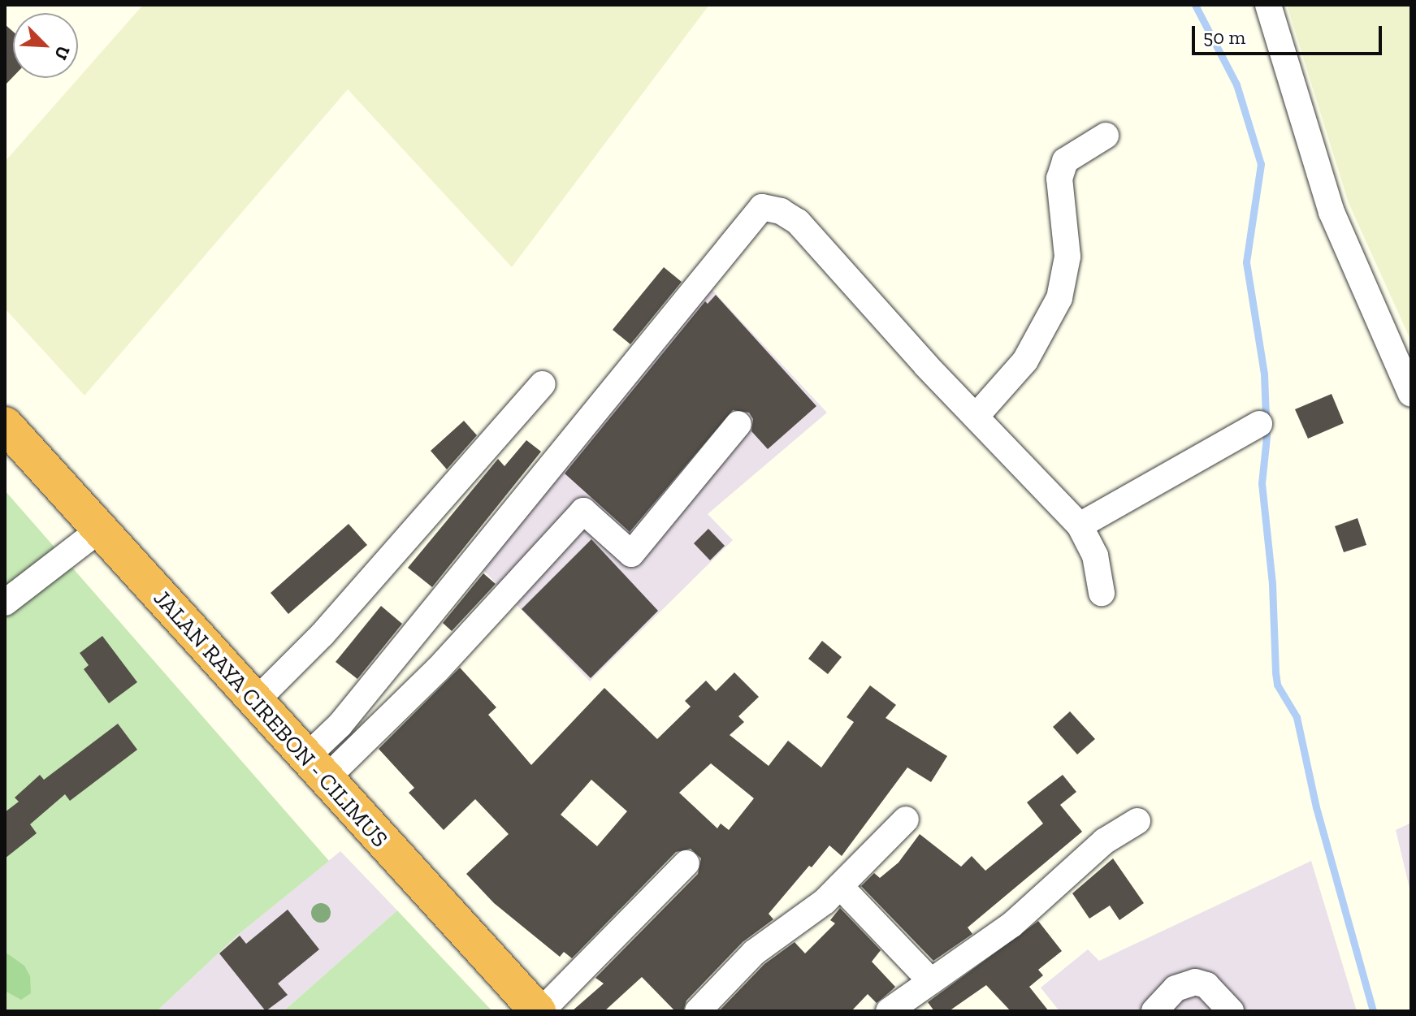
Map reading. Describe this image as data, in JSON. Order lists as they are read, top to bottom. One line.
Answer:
{"streets":{"highway":["JALAN RAYA CIREBON - CILIMUS"]},"scale_bar":"50 m","north":"bottom right"}
